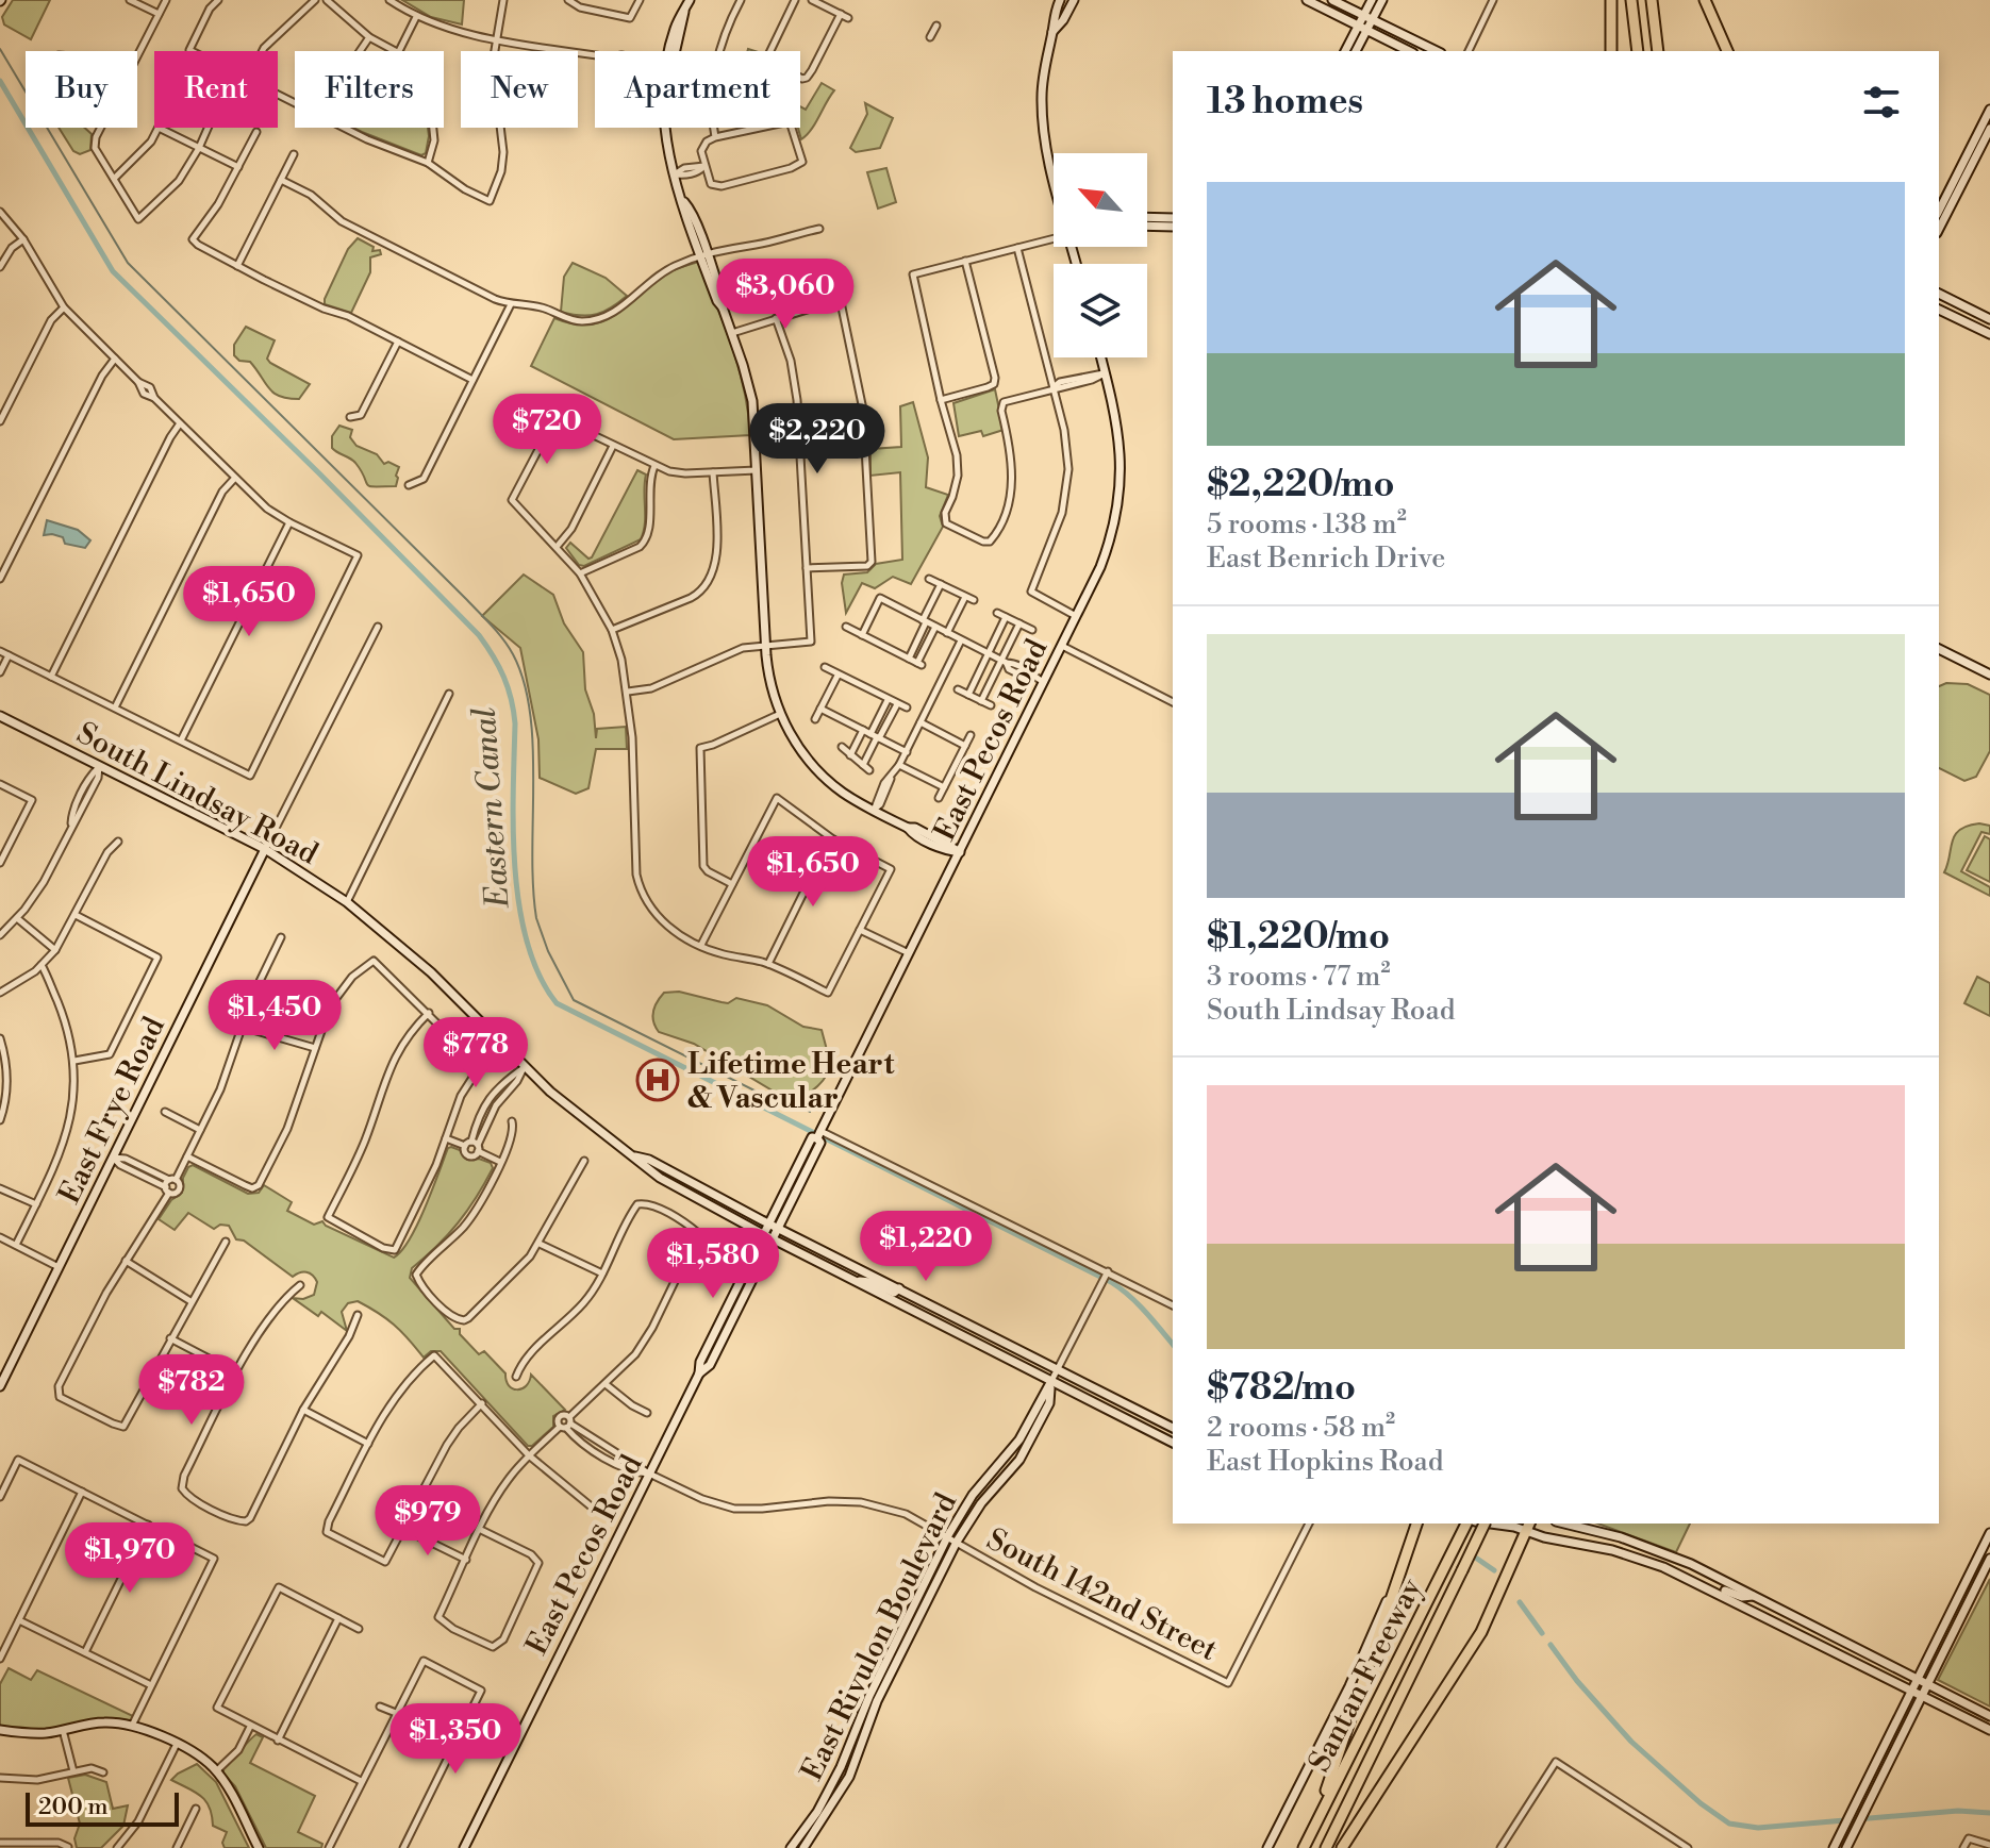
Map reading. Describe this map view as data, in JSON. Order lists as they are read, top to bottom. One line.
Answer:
{"streets":{"highway":["Santan Freeway"],"main road":["East Pecos Road","South Lindsay Road","East Frye Road","East Rivulon Boulevard"],"street":["South 142nd Street"]},"crossings":[["East Pecos Road","South Lindsay Road"],["East Pecos Road","South 142nd Street"],["South Lindsay Road","East Frye Road"],["South Lindsay Road","East Rivulon Boulevard"],["South 142nd Street","East Rivulon Boulevard"]],"water":["Eastern Canal"],"places":{"hospital":["Lifetime Heart & Vascular"]},"scale_bar":"200 m","north":"top left","page":{"chip":["Buy","Rent","Filters","New","Apartment"],"heading":"13 homes","list":[{"name":"$2,220/mo","note":"5 rooms · 138 m² · East Benrich Drive"},{"name":"$1,220/mo","note":"3 rooms · 77 m² · South Lindsay Road"},{"name":"$782/mo","note":"2 rooms · 58 m² · East Hopkins Road"}],"price":["$3,060","$720","$2,220","$1,650","$1,650","$1,450","$778","$1,220","$1,580","$782","$979","$1,970","$1,350"],"scale":"200 m"}}
